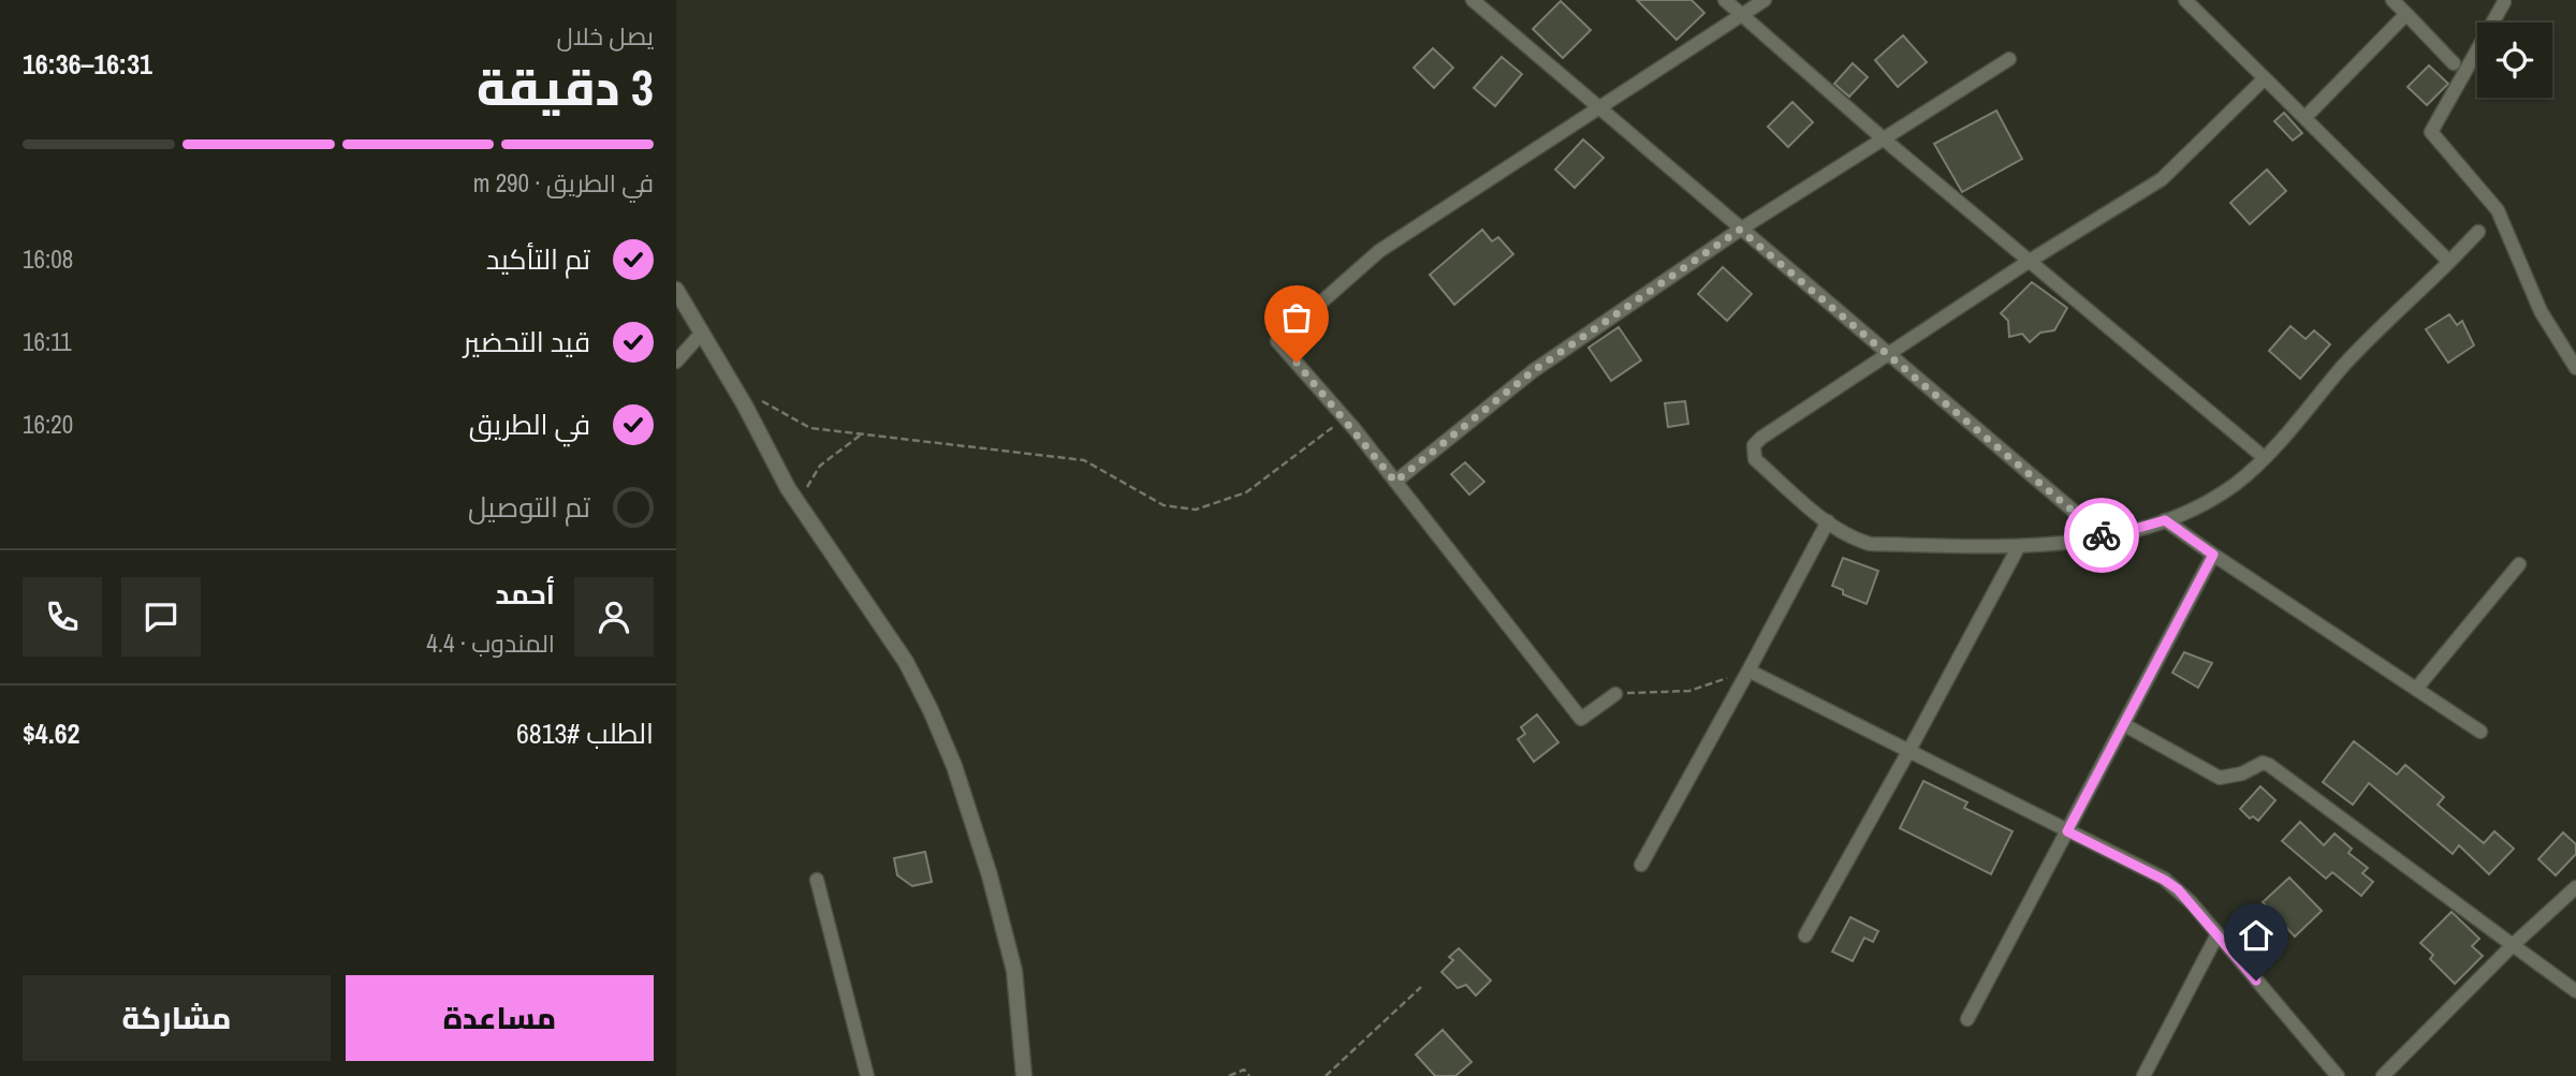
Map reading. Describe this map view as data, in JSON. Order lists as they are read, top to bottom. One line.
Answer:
{"page":{"heading":["3 دقيقة","يصل خلال","16:31–16:36"],"panel":["أحمد","المندوب · 4.4","الطلب #6813","$4.62"],"bar":"في الطريق · 290 m","list":[["تم التأكيد","16:08"],["قيد التحضير","16:11"],["في الطريق","16:20"],"تم التوصيل"],"buttons":["مساعدة","مشاركة"]}}
